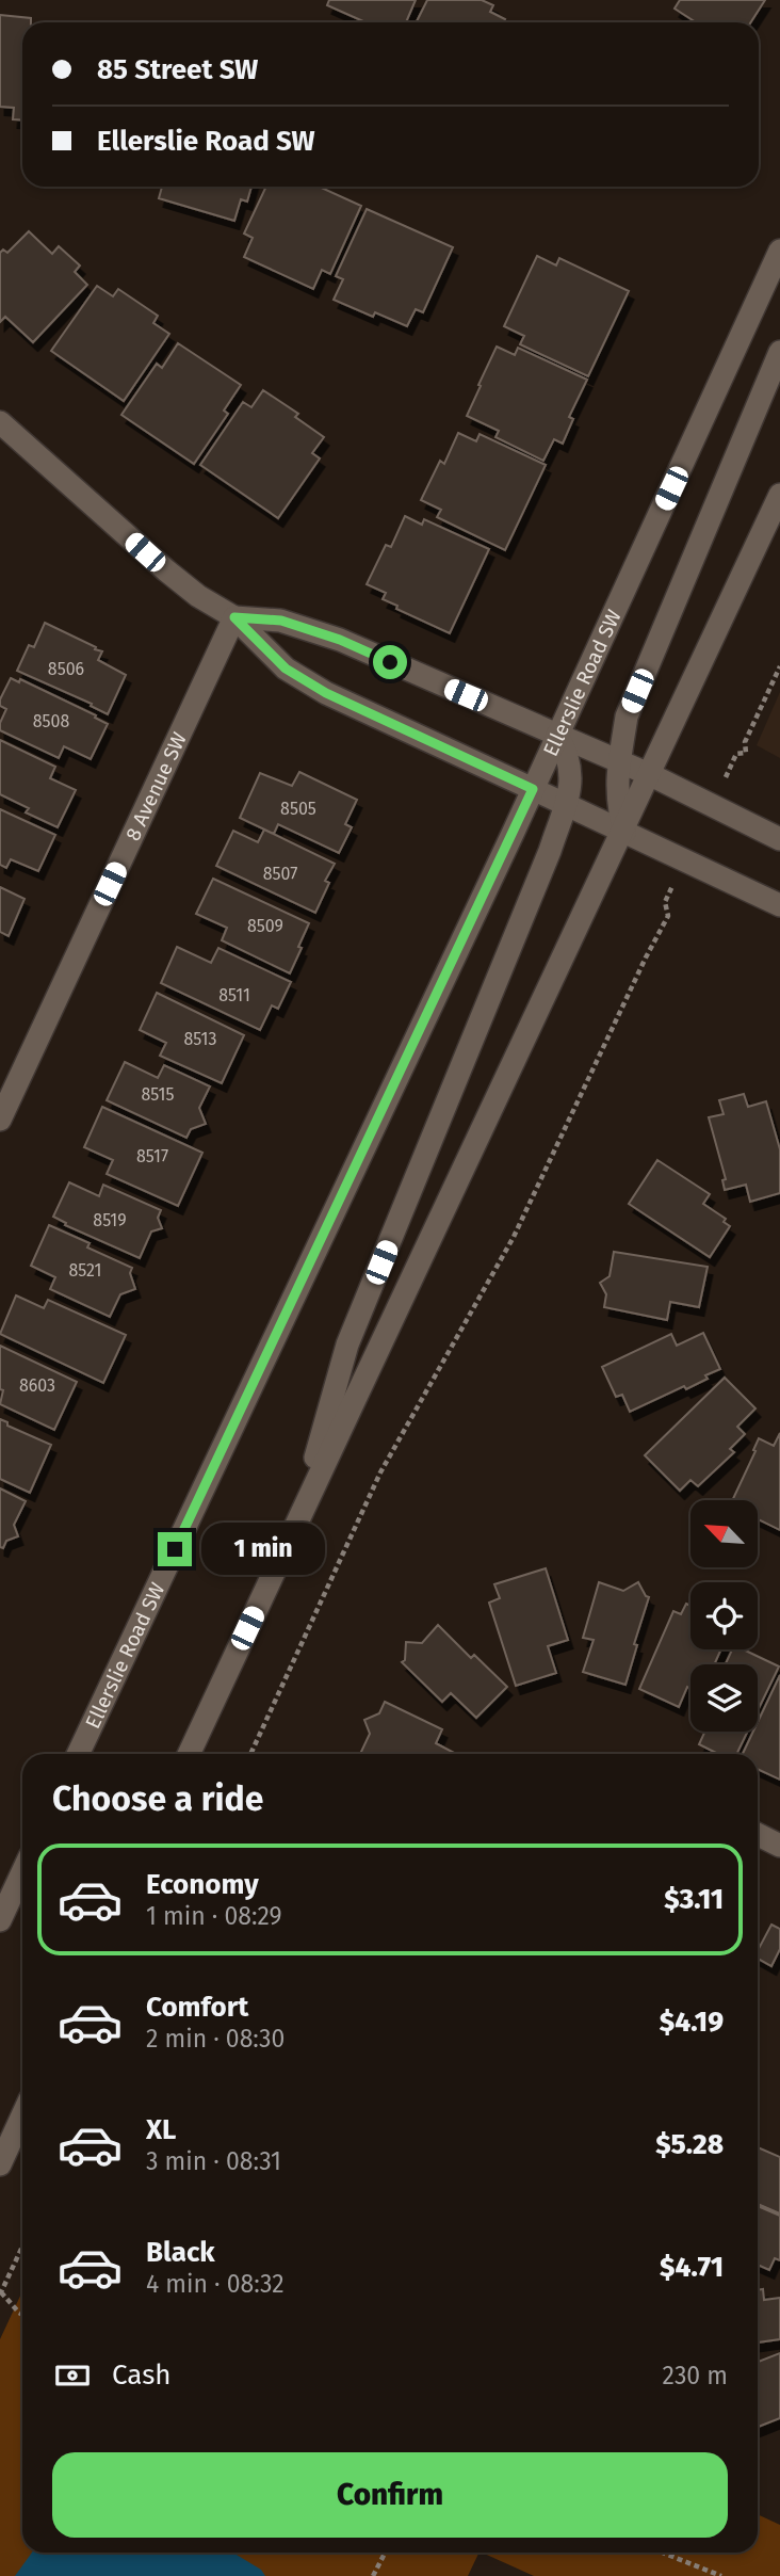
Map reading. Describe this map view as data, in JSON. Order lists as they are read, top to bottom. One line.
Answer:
{"streets":{"main road":["Ellerslie Road SW","8 Avenue SW"]},"house_numbers":["8506","8508","8505","8507","8509","8511","8513","8515","8517","8519","8521","8603"],"north":"top left","page":{"banner":["85 Street SW","Ellerslie Road SW"],"bubble":"1 min","heading":"Choose a ride","list":[{"name":"Economy","note":"1 min · 08:29","value":"$3.11"},{"name":"Comfort","note":"2 min · 08:30","value":"$4.19"},{"name":"XL","note":"3 min · 08:31","value":"$5.28"},{"name":"Black","note":"4 min · 08:32","value":"$4.71"}],"pay":["Cash","230 m"],"buttons":"Confirm"}}
